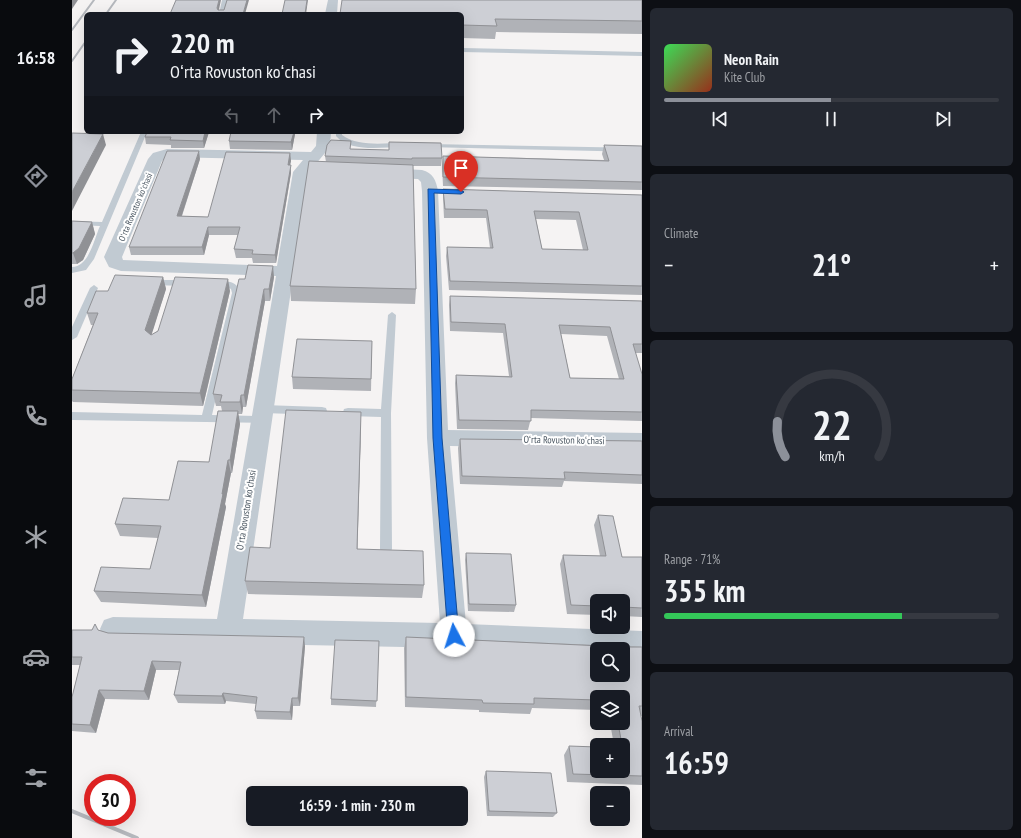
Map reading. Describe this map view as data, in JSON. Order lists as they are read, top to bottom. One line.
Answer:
{"streets":{"street":["Oʻrta Rovuston koʻchasi"]},"page":{"tabs":"16:58","turn":["220 m","Oʻrta Rovuston koʻchasi"],"song":["Neon Rain","Kite Club"],"tile":["Climate",["Range · 71%","355 km"],["Arrival","16:59"]],"heat":["−","21°","+"],"map_buttons":["+","−"],"limit":"30","trip":"16:59 · 1 min · 230 m","gauge":["22","km/h"]}}
